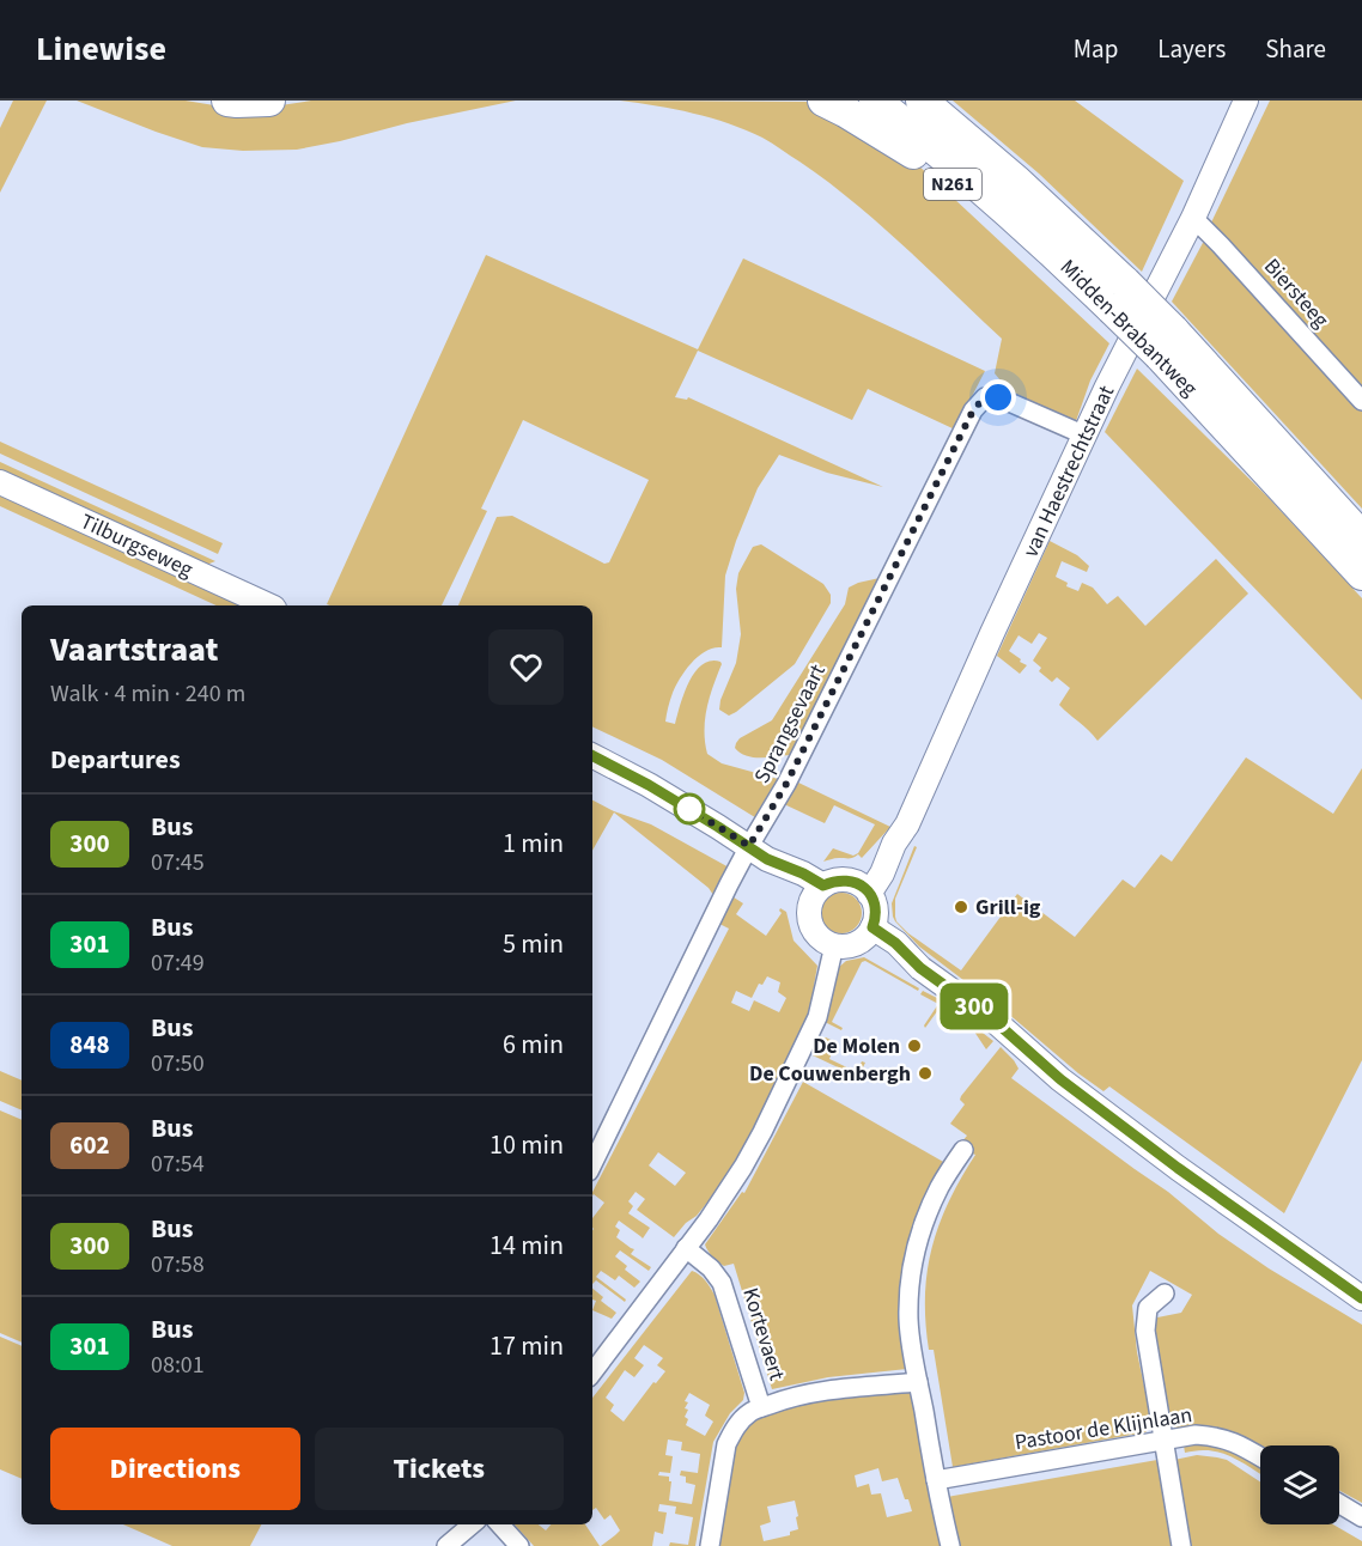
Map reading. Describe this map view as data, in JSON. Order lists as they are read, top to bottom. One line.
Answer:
{"streets":{"highway":["N261","Midden-Brabantweg"],"street":["Biersteeg","van Haestrechtstraat","Tilburgseweg","Sprangsevaart","Kortevaert","Pastoor de Klijnlaan"]},"crossings":[["N261","Midden-Brabantweg"],["Biersteeg","van Haestrechtstraat"],["van Haestrechtstraat","Sprangsevaart"]],"places":["Grill-ig","De Molen","De Couwenbergh"],"lines":["bus line 300"],"page":{"header":"Linewise","nav":["Map","Layers","Share"],"on_map":"300","heading":[["Vaartstraat","Walk · 4 min · 240 m"],"Departures"],"list":[{"mark":"300","name":"Bus","note":"07:45","value":"1 min"},{"mark":"301","name":"Bus","note":"07:49","value":"5 min"},{"mark":"848","name":"Bus","note":"07:50","value":"6 min"},{"mark":"602","name":"Bus","note":"07:54","value":"10 min"},{"mark":"300","name":"Bus","note":"07:58","value":"14 min"},{"mark":"301","name":"Bus","note":"08:01","value":"17 min"}],"buttons":["Directions","Tickets"]}}
